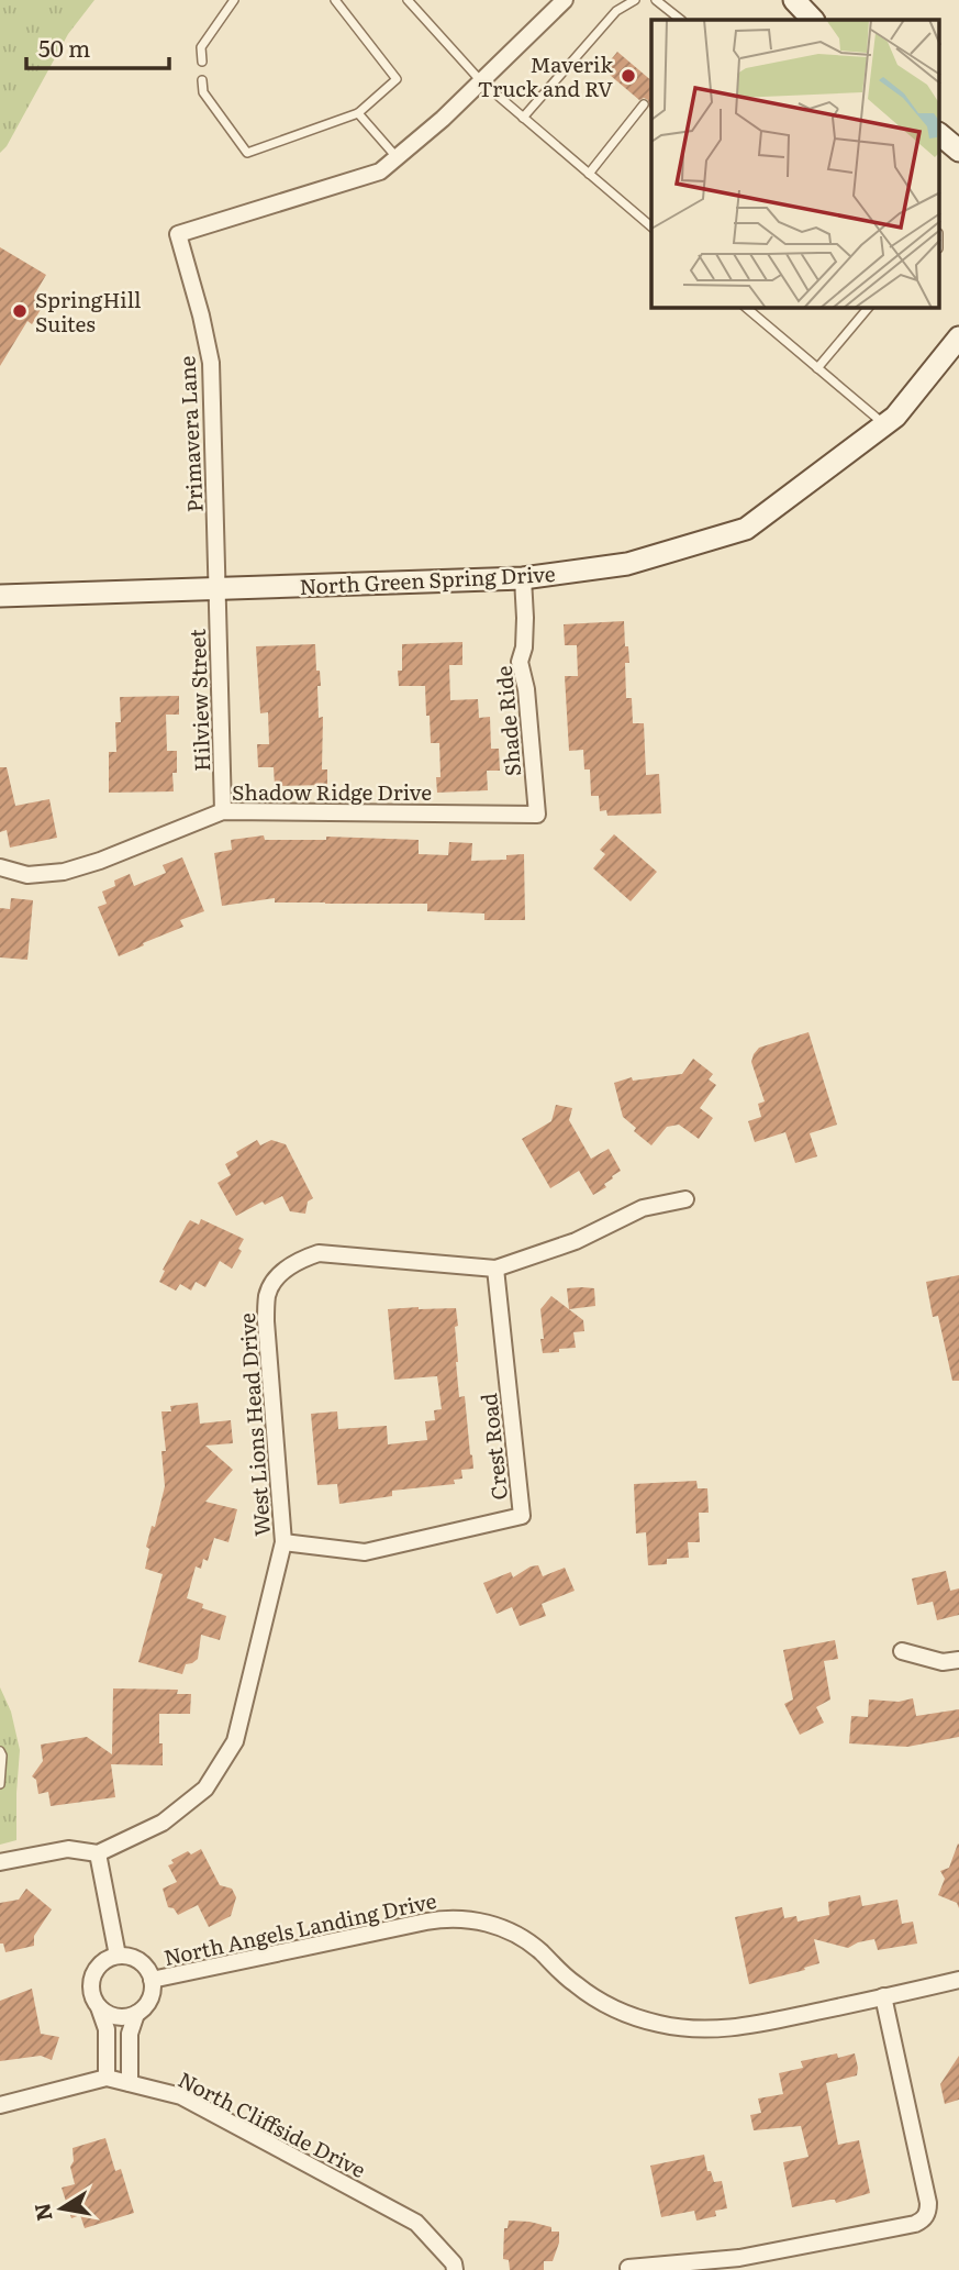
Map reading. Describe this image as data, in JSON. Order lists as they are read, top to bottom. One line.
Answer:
{"streets":{"main road":["North Green Spring Drive"],"street":["Primavera Lane","Hilview Street","Shade Ride","Shadow Ridge Drive","West Lions Head Drive","Crest Road","North Angels Landing Drive","North Cliffside Drive"]},"crossings":[["Primavera Lane","North Green Spring Drive"],["Primavera Lane","Hilview Street"],["North Green Spring Drive","Hilview Street"],["North Green Spring Drive","Shade Ride"],["Hilview Street","Shadow Ridge Drive"],["Shade Ride","Shadow Ridge Drive"],["West Lions Head Drive","Crest Road"]],"places":["Maverik Truck and RV","SpringHill Suites"],"scale_bar":"50 m","north":"left"}
